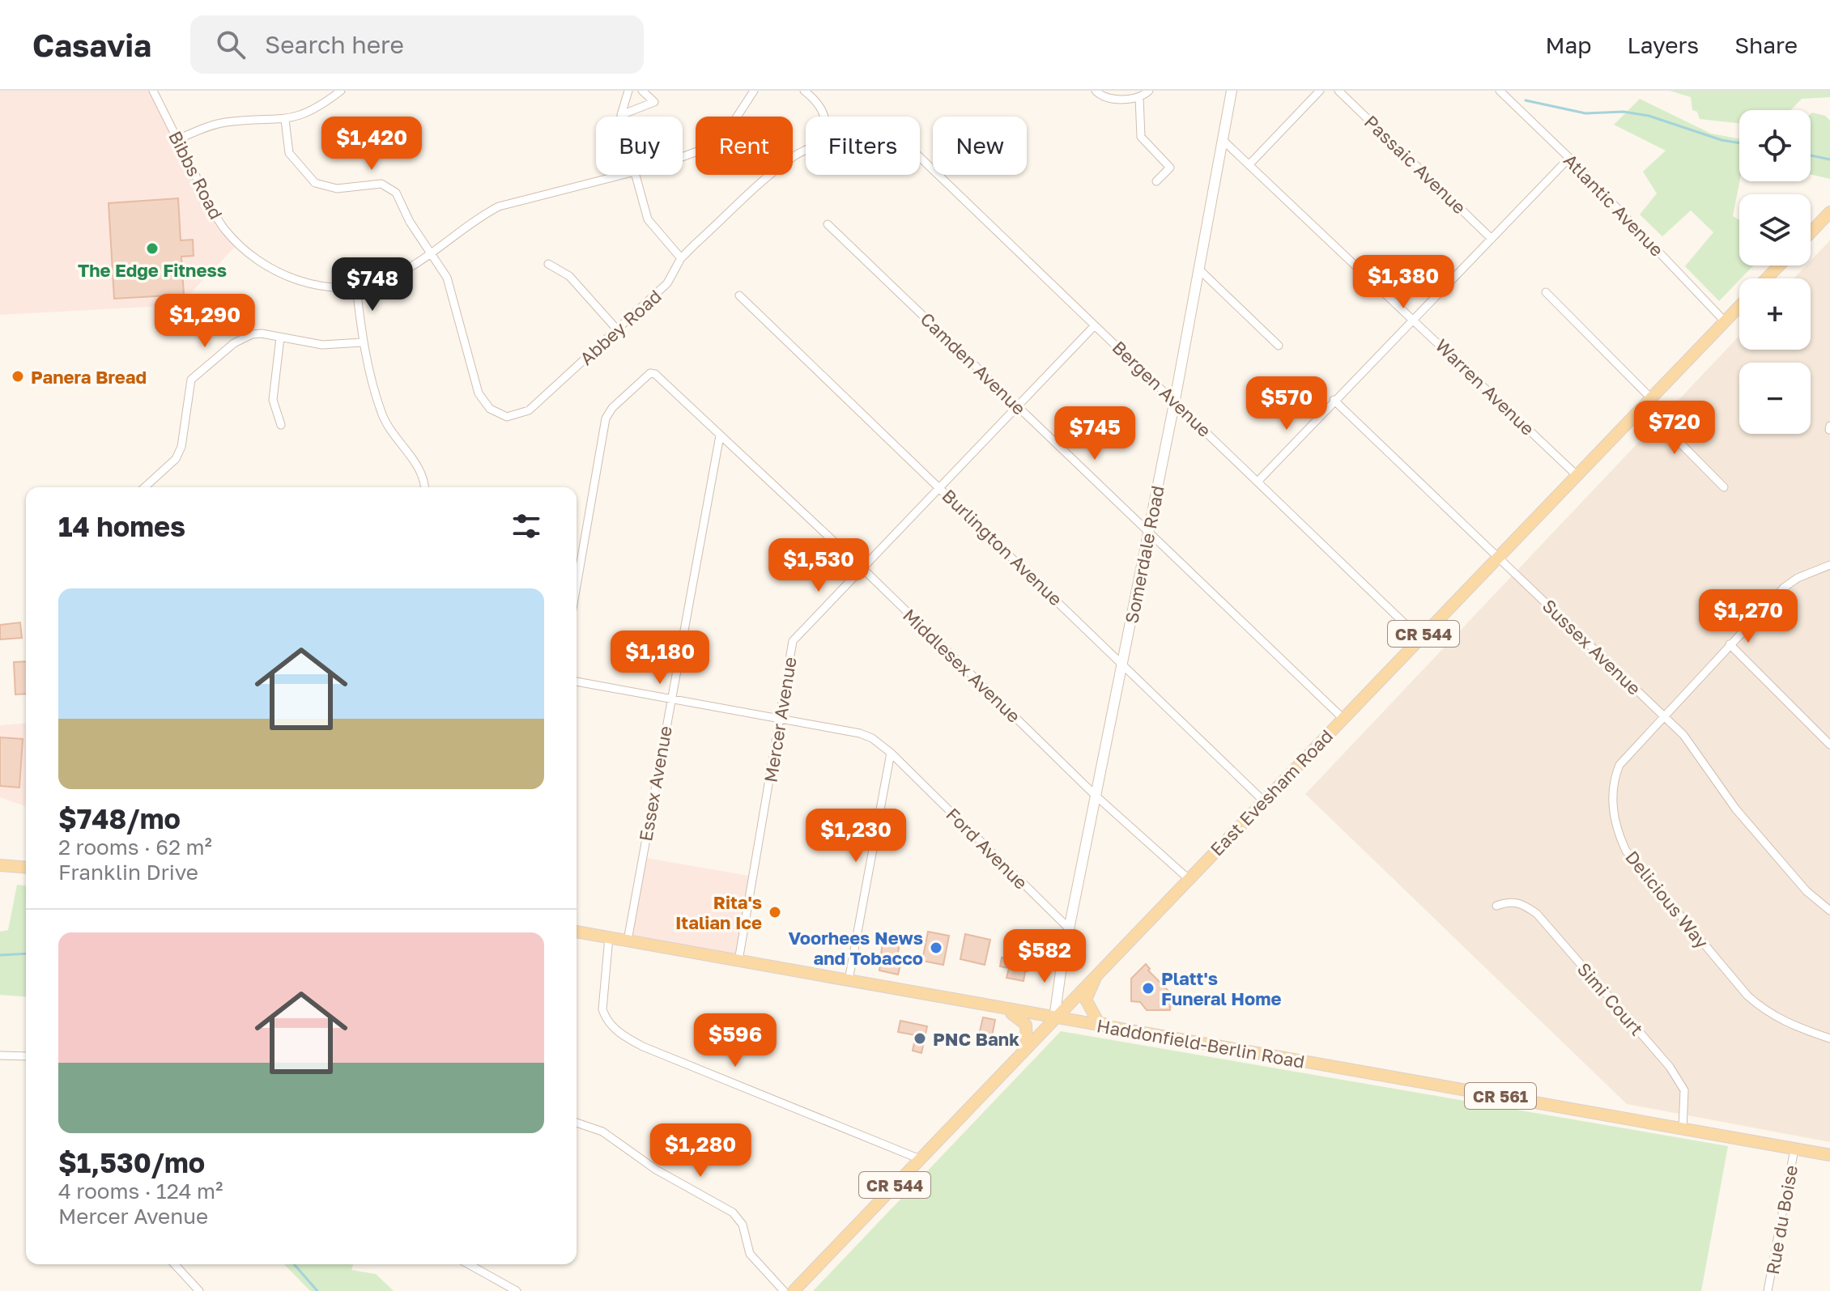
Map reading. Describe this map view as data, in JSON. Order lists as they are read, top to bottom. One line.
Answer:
{"streets":{"main road":["Somerdale Road","CR 544","East Evesham Road","Haddonfield-Berlin Road","CR 561"],"street":["Passaic Avenue","Bibbs Road","Atlantic Avenue","Abbey Road","Camden Avenue","Warren Avenue","Bergen Avenue","Burlington Avenue","Sussex Avenue","Middlesex Avenue","Mercer Avenue","Essex Avenue","Ford Avenue","Delicious Way","Simi Court","Rue du Boise"]},"crossings":[["Bibbs Road","Abbey Road"],["Atlantic Avenue","East Evesham Road"],["Camden Avenue","Somerdale Road"],["Camden Avenue","Mercer Avenue"],["Camden Avenue","East Evesham Road"],["Warren Avenue","Somerdale Road"],["Warren Avenue","East Evesham Road"],["Bergen Avenue","Somerdale Road"],["Bergen Avenue","Mercer Avenue"],["Bergen Avenue","East Evesham Road"],["Burlington Avenue","Somerdale Road"],["Burlington Avenue","Mercer Avenue"],["Burlington Avenue","East Evesham Road"],["Somerdale Road","Middlesex Avenue"],["Somerdale Road","East Evesham Road"],["Somerdale Road","Ford Avenue"],["Somerdale Road","Haddonfield-Berlin Road"],["Sussex Avenue","East Evesham Road"],["Sussex Avenue","Delicious Way"],["Middlesex Avenue","Mercer Avenue"],["Middlesex Avenue","Essex Avenue"],["Middlesex Avenue","East Evesham Road"],["Mercer Avenue","Ford Avenue"],["Mercer Avenue","Haddonfield-Berlin Road"],["Essex Avenue","Ford Avenue"],["Essex Avenue","Haddonfield-Berlin Road"],["East Evesham Road","Haddonfield-Berlin Road"],["Simi Court","Haddonfield-Berlin Road"],["Haddonfield-Berlin Road","Rue du Boise"]],"places":["The Edge Fitness","Panera Bread","Rita's Italian Ice","Voorhees News and Tobacco","Platt's Funeral Home","PNC Bank"],"page":{"header":"Casavia","search":"Search here","nav":["Map","Layers","Share"],"map_buttons":["+","−"],"price":["$1,420","$1,380","$748","$1,290","$570","$720","$745","$1,530","$1,270","$1,180","$1,230","$582","$596","$1,280"],"chip":["Buy","Rent","Filters","New"],"heading":"14 homes","list":[{"name":"$748/mo","note":"2 rooms · 62 m² · Franklin Drive"},{"name":"$1,530/mo","note":"4 rooms · 124 m² · Mercer Avenue"}]}}
